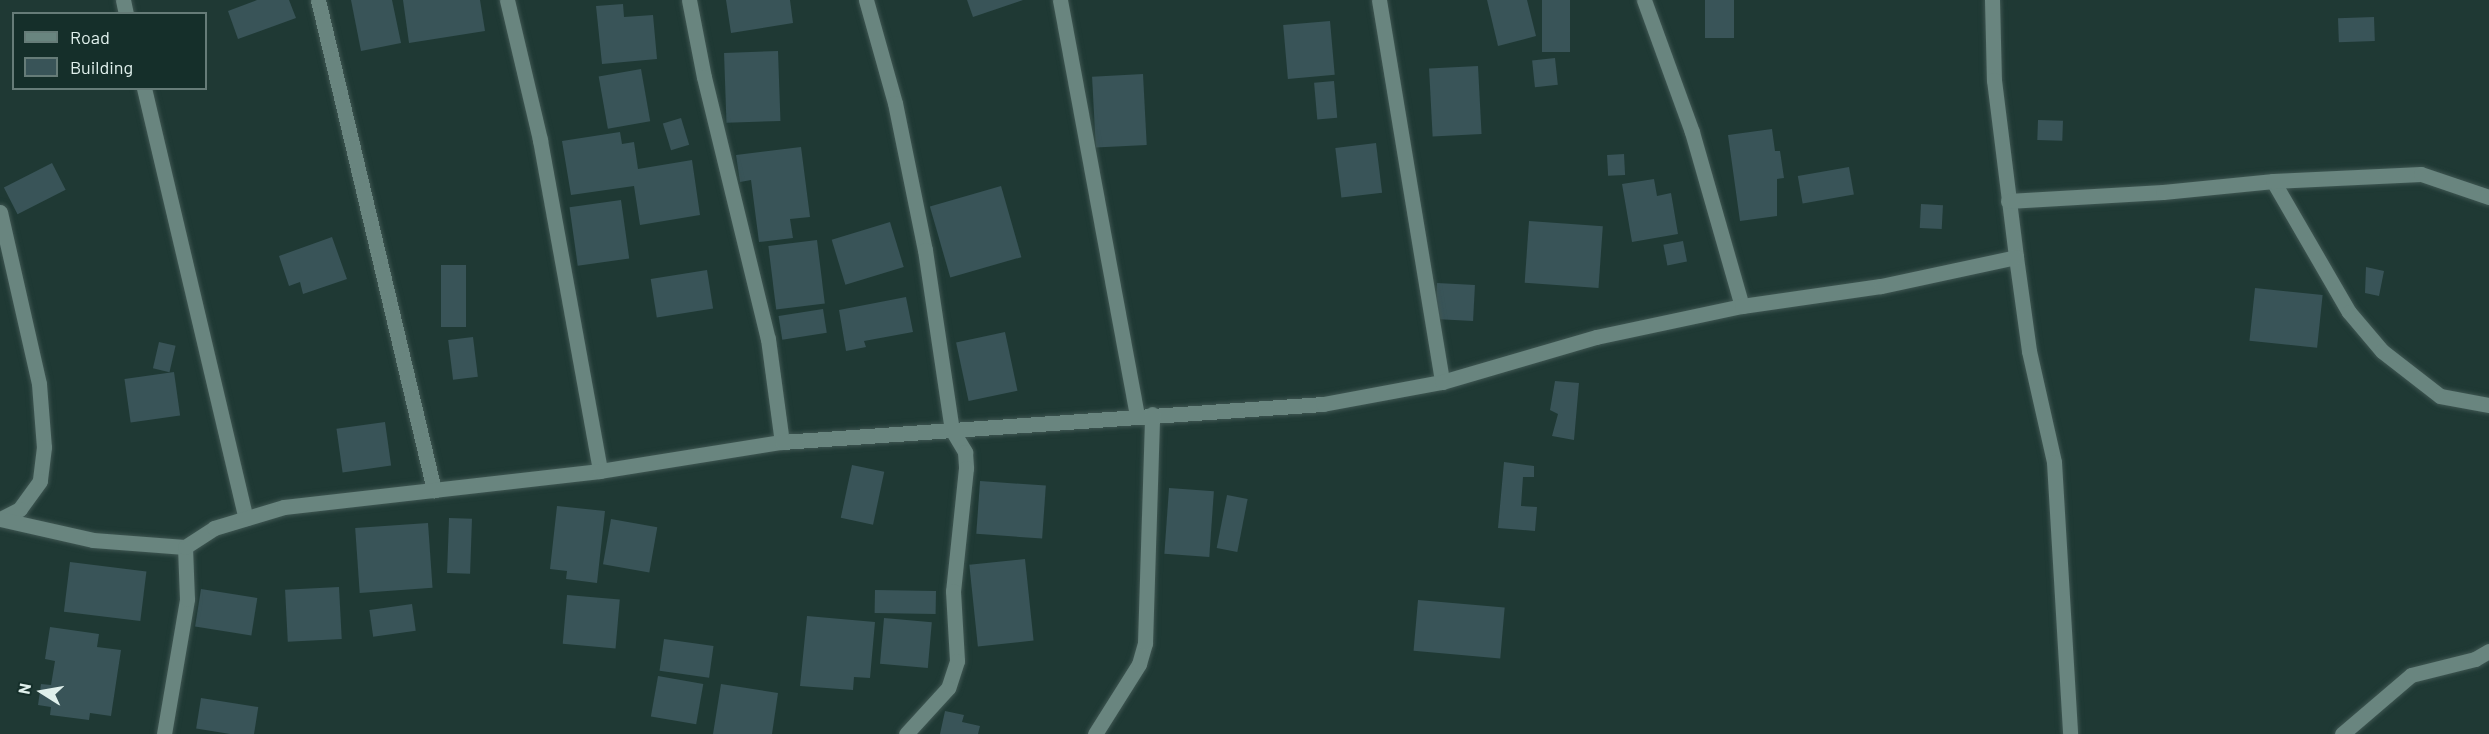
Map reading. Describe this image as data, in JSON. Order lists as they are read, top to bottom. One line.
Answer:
{"legend":["Road","Building"],"north":"left"}
